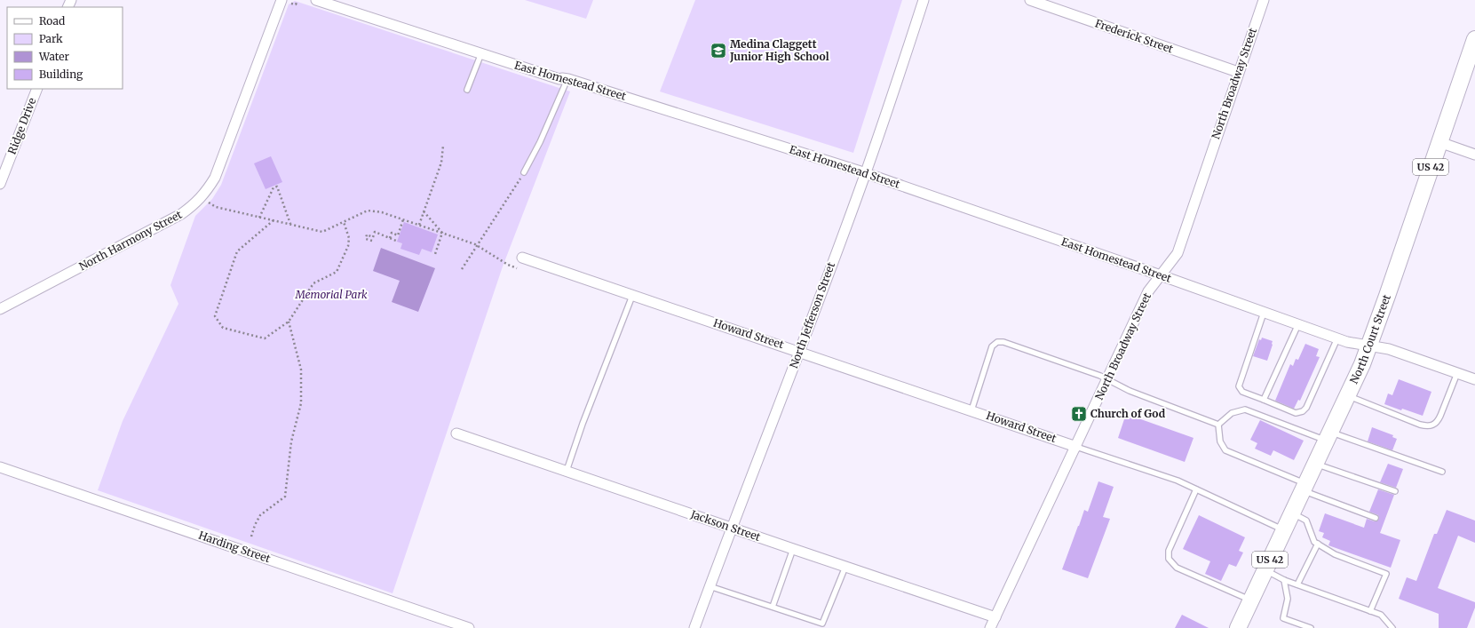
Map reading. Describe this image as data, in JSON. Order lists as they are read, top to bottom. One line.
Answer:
{"streets":{"main road":["US 42","North Court Street"],"street":["Frederick Street","East Homestead Street","North Broadway Street","Ridge Drive","North Harmony Street","North Jefferson Street","Howard Street","Jackson Street","Harding Street"]},"crossings":[["Frederick Street","North Broadway Street"],["East Homestead Street","North Broadway Street"],["East Homestead Street","North Jefferson Street"],["East Homestead Street","North Court Street"],["North Broadway Street","Howard Street"],["North Broadway Street","Jackson Street"],["North Jefferson Street","Howard Street"],["North Jefferson Street","Jackson Street"]],"parks":["Memorial Park"],"places":{"school or university":["Medina Claggett Junior High School"],"church":["Church of God"]},"legend":["Road","Park","Water","Building"]}
